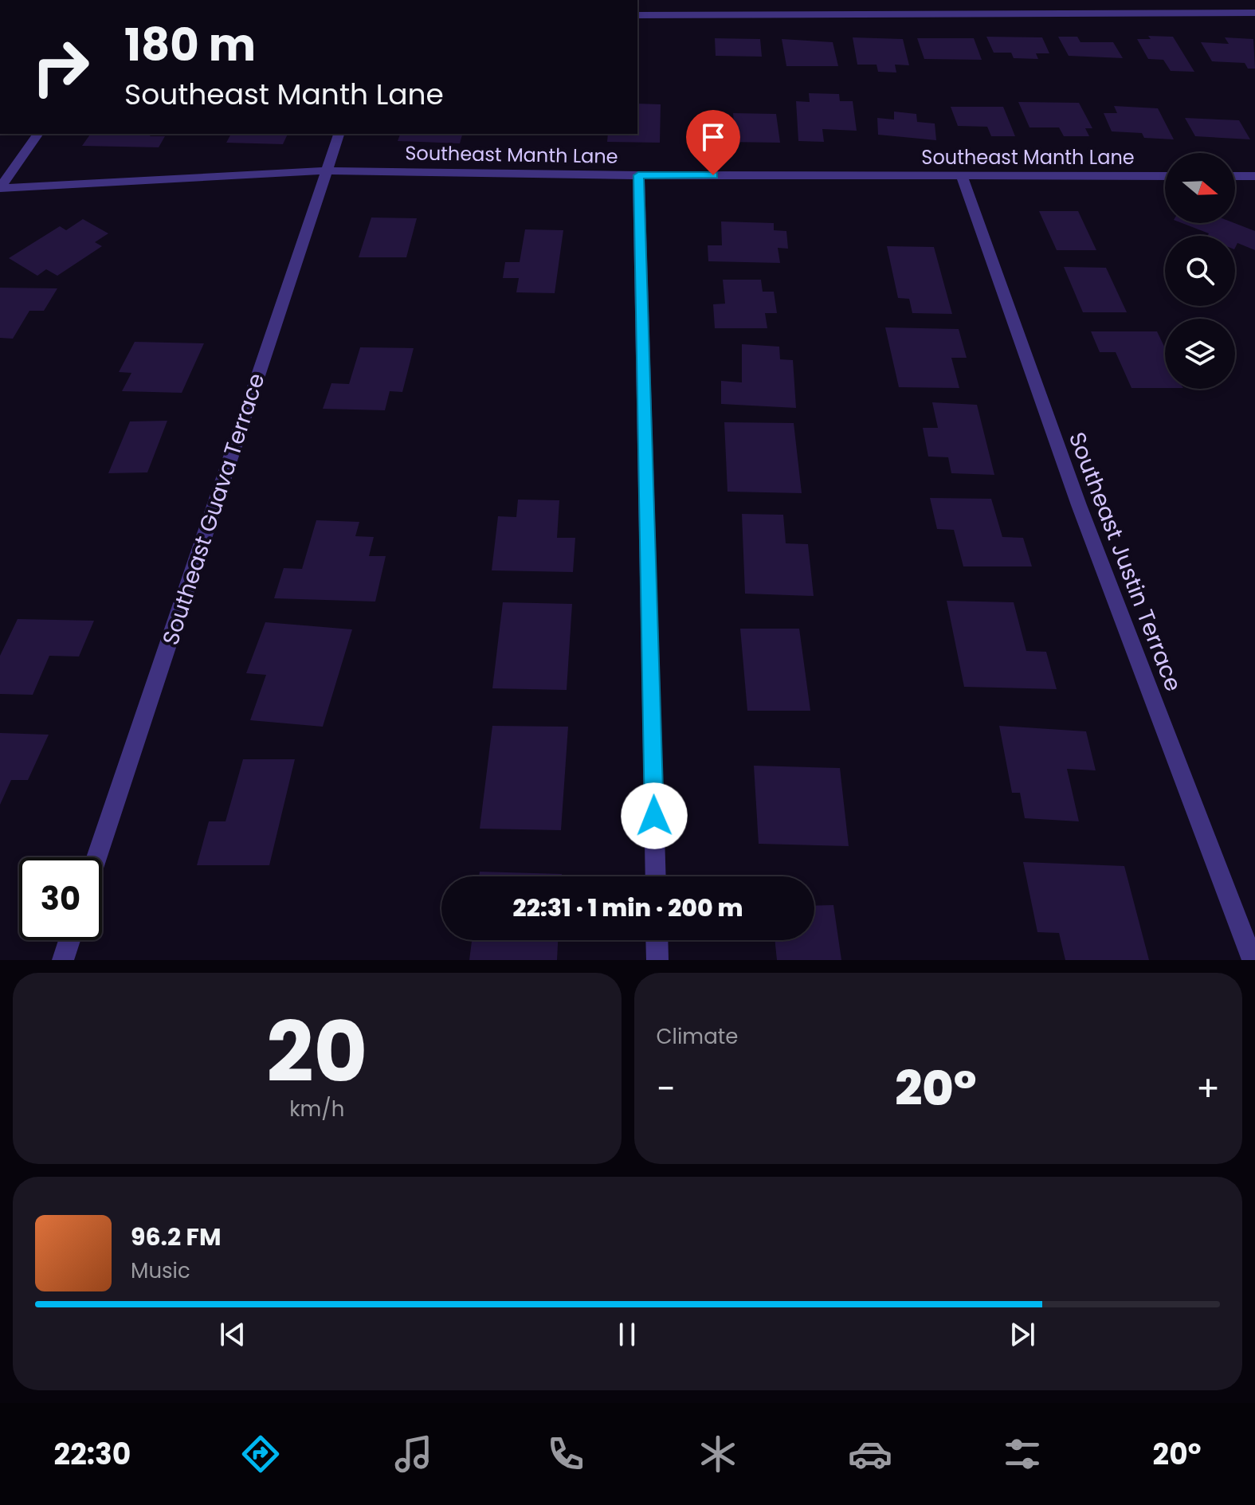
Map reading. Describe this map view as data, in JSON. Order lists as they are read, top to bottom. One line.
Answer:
{"streets":{"street":["Southeast Manth Lane","Southeast Guava Terrace","Southeast Justin Terrace"]},"crossings":[["Southeast Manth Lane","Southeast Guava Terrace"],["Southeast Manth Lane","Southeast Justin Terrace"]],"north":"right","page":{"turn":["180 m","Southeast Manth Lane"],"limit":"30","trip":"22:31 · 1 min · 200 m","tile":[["20","km/h"],"Climate"],"heat":["−","20°","+"],"song":["96.2 FM","Music"],"tabs":["22:30","20°"]}}
